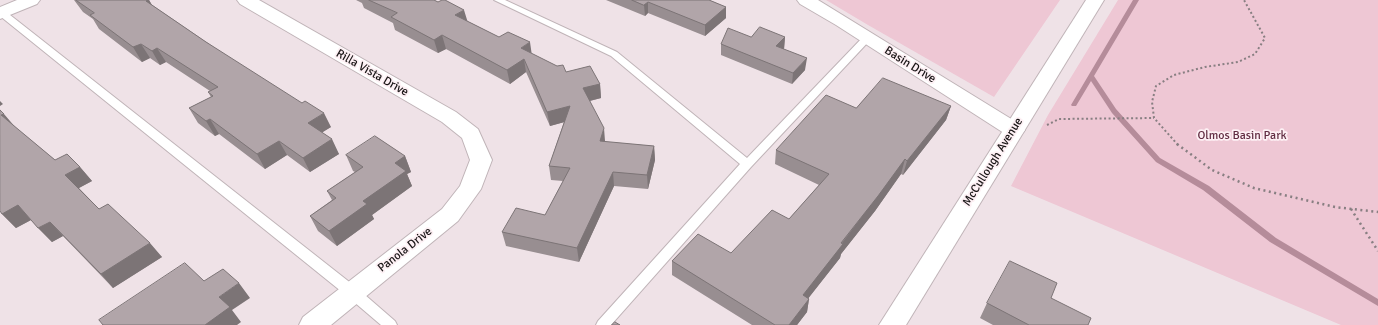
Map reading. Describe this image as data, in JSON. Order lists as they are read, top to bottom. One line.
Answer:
{"streets":{"street":["Basin Drive","Rilla Vista Drive","McCullough Avenue","Panola Drive"]},"crossings":[["Basin Drive","McCullough Avenue"],["Rilla Vista Drive","Panola Drive"]],"parks":["Olmos Basin Park"]}
